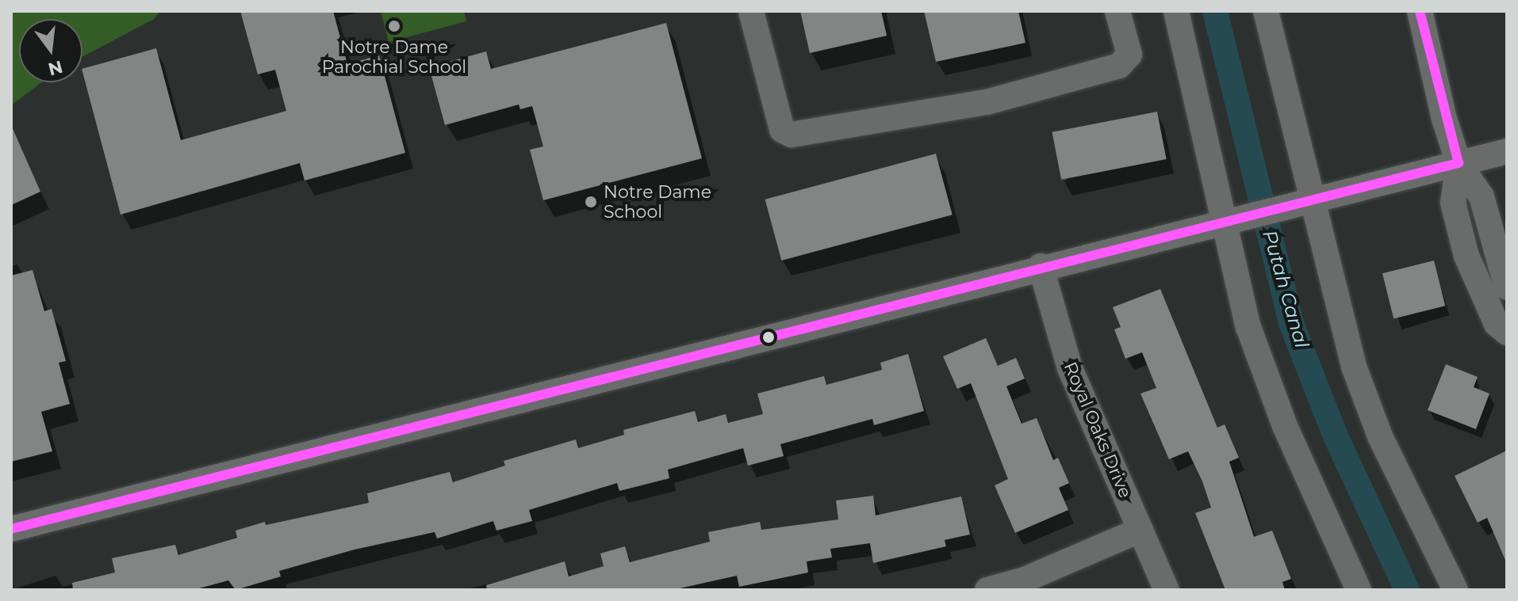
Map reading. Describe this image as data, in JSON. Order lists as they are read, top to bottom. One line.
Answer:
{"streets":{"street":["Royal Oaks Drive"]},"water":["Putah Canal"],"places":["Notre Dame Parochial School","Notre Dame School"],"north":"bottom"}
